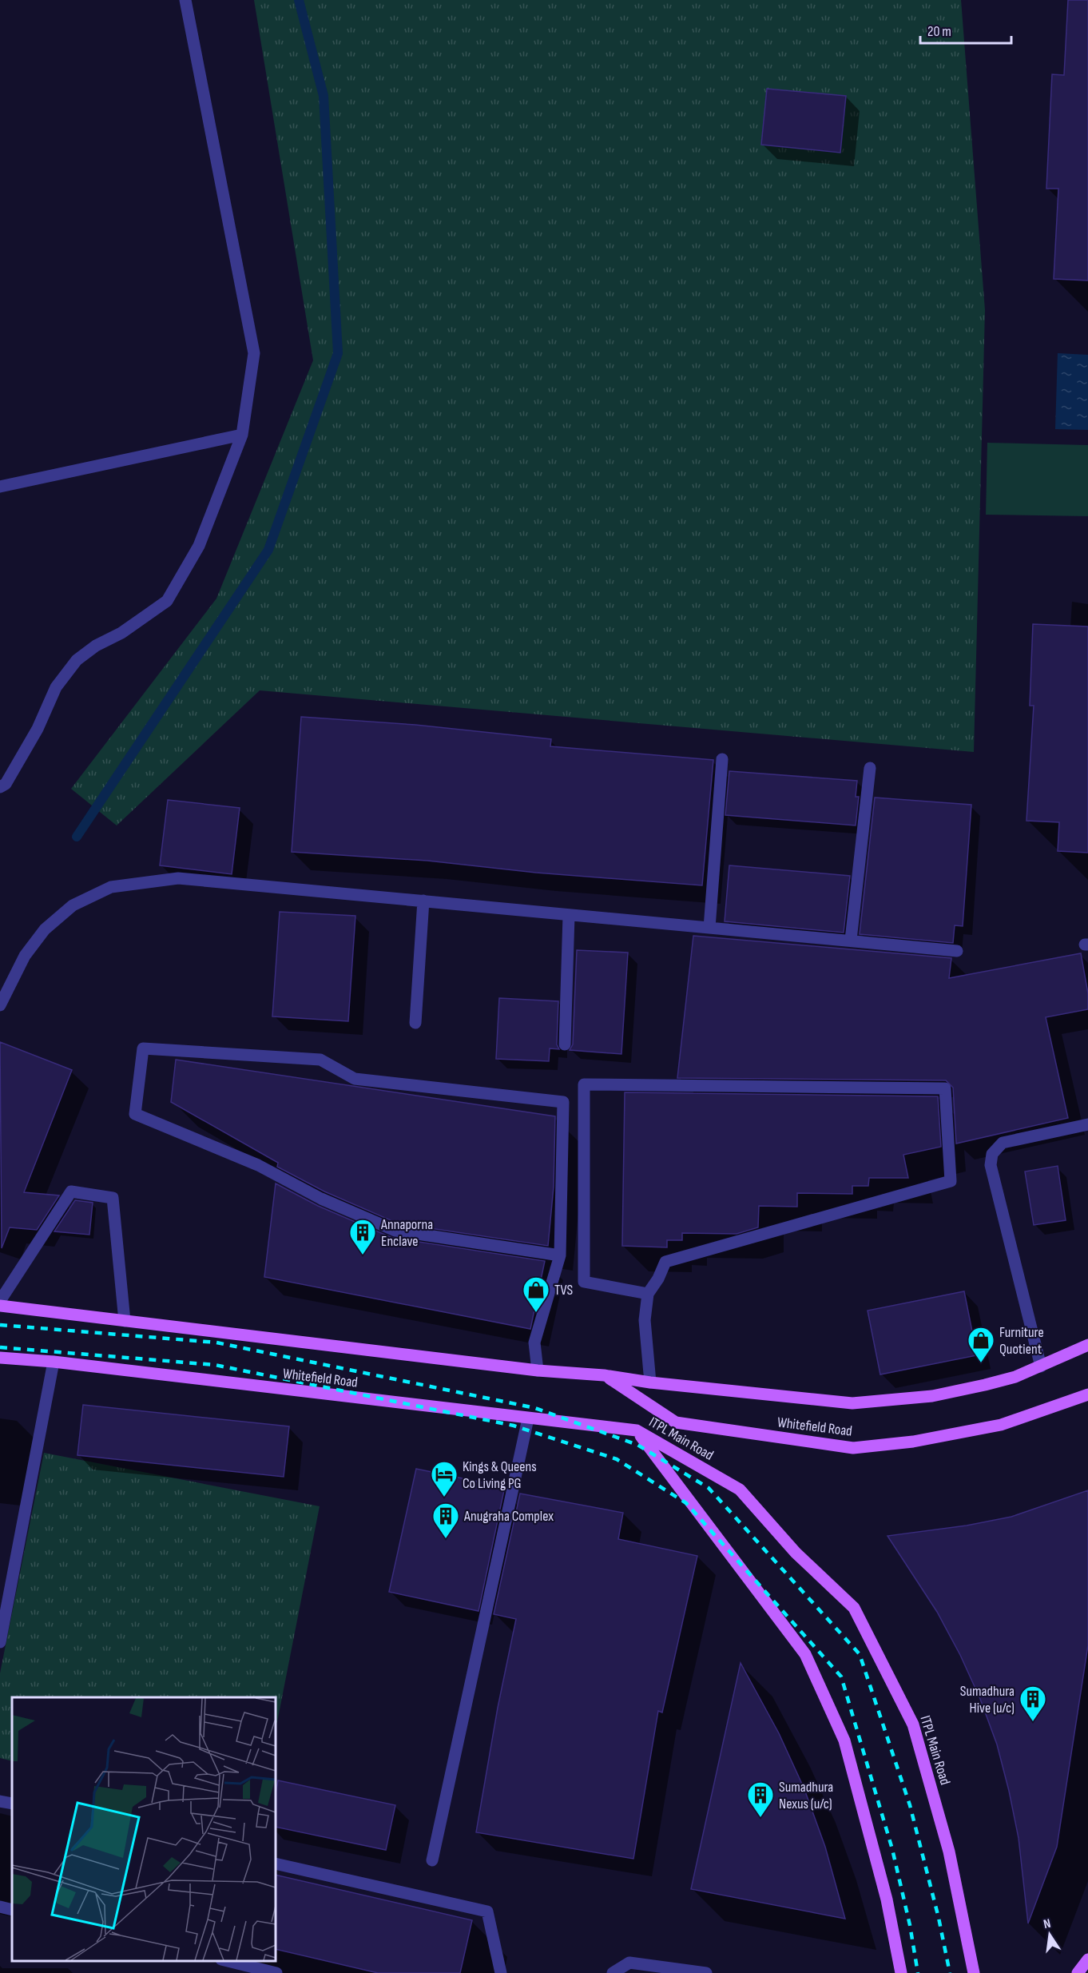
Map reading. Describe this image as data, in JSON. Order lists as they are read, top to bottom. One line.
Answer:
{"streets":{"main road":["Whitefield Road","ITPL Main Road"]},"crossings":[["Whitefield Road","ITPL Main Road"]],"places":{"building":["Annaporna Enclave","Anugraha Complex","Sumadhura Hive (u/c)","Sumadhura Nexus (u/c)"],"shop":["TVS","Furniture Quotient"],"hotel":["Kings & Queens Co Living PG"]},"scale_bar":"20 m","north":"top"}
